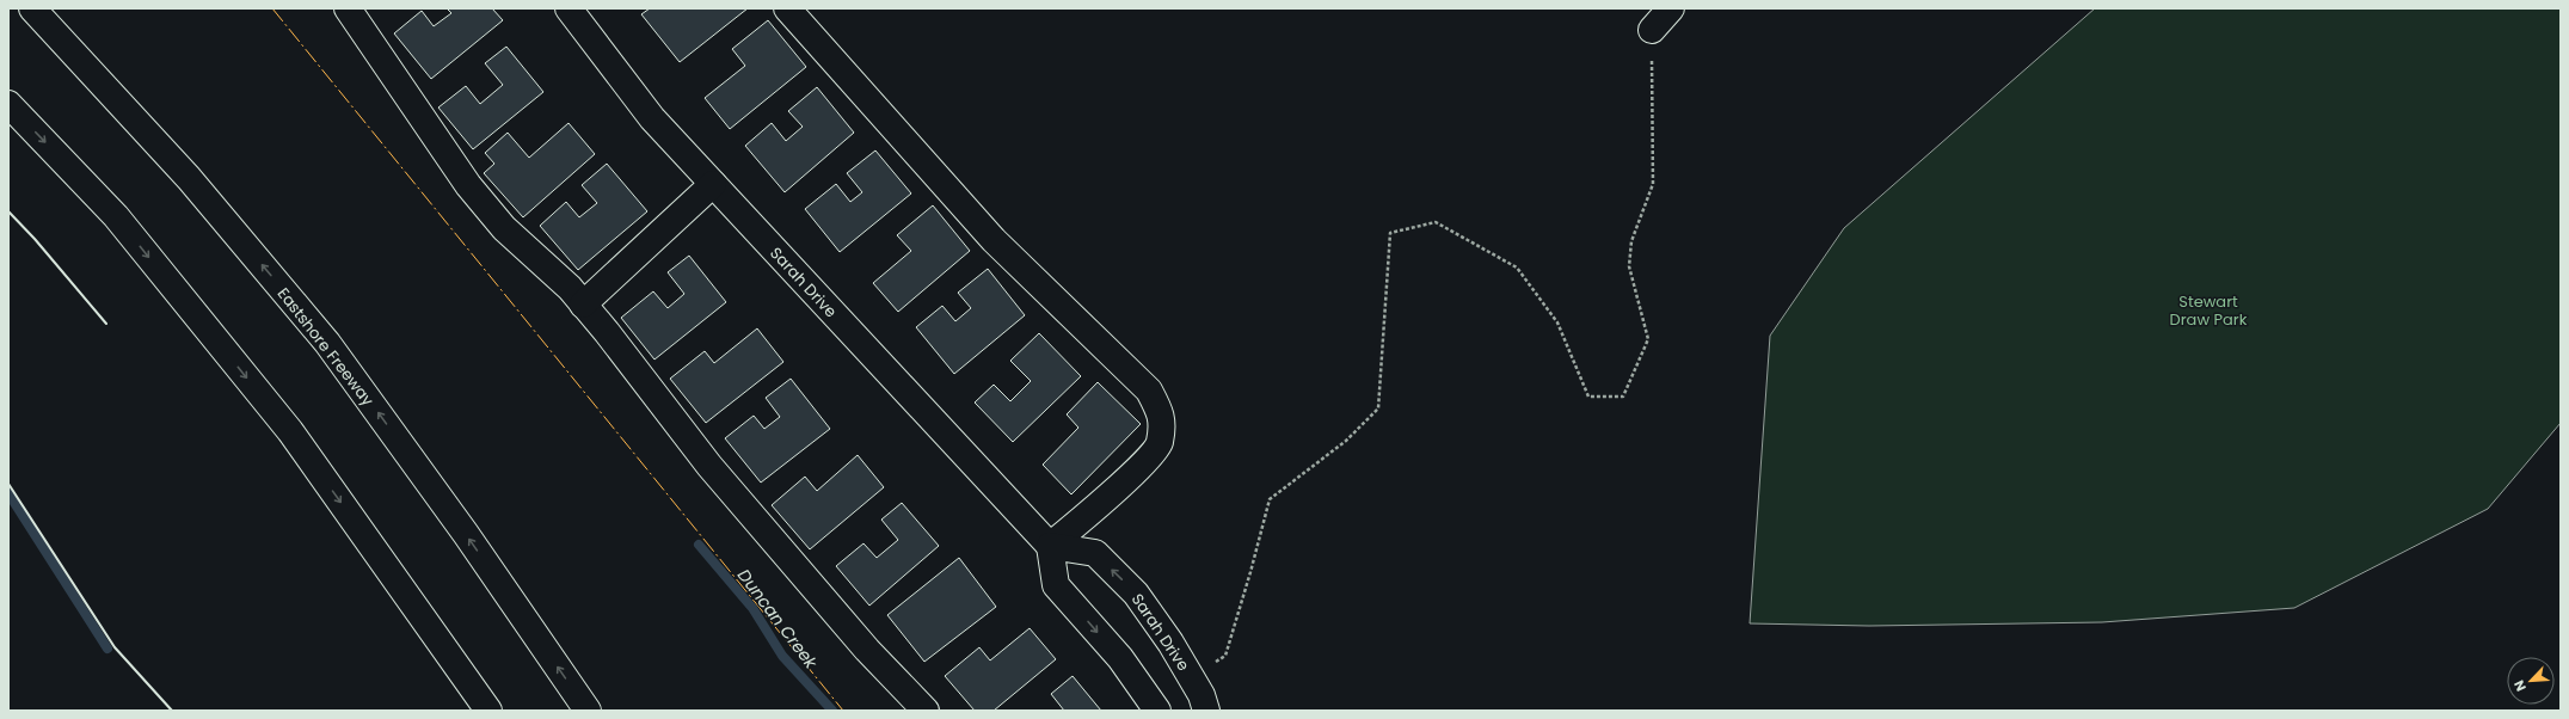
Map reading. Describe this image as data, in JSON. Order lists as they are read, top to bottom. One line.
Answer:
{"streets":{"main road":["Sarah Drive","Eastshore Freeway"]},"water":["Duncan Creek"],"parks":["Stewart Draw Park"],"north":"bottom left"}
